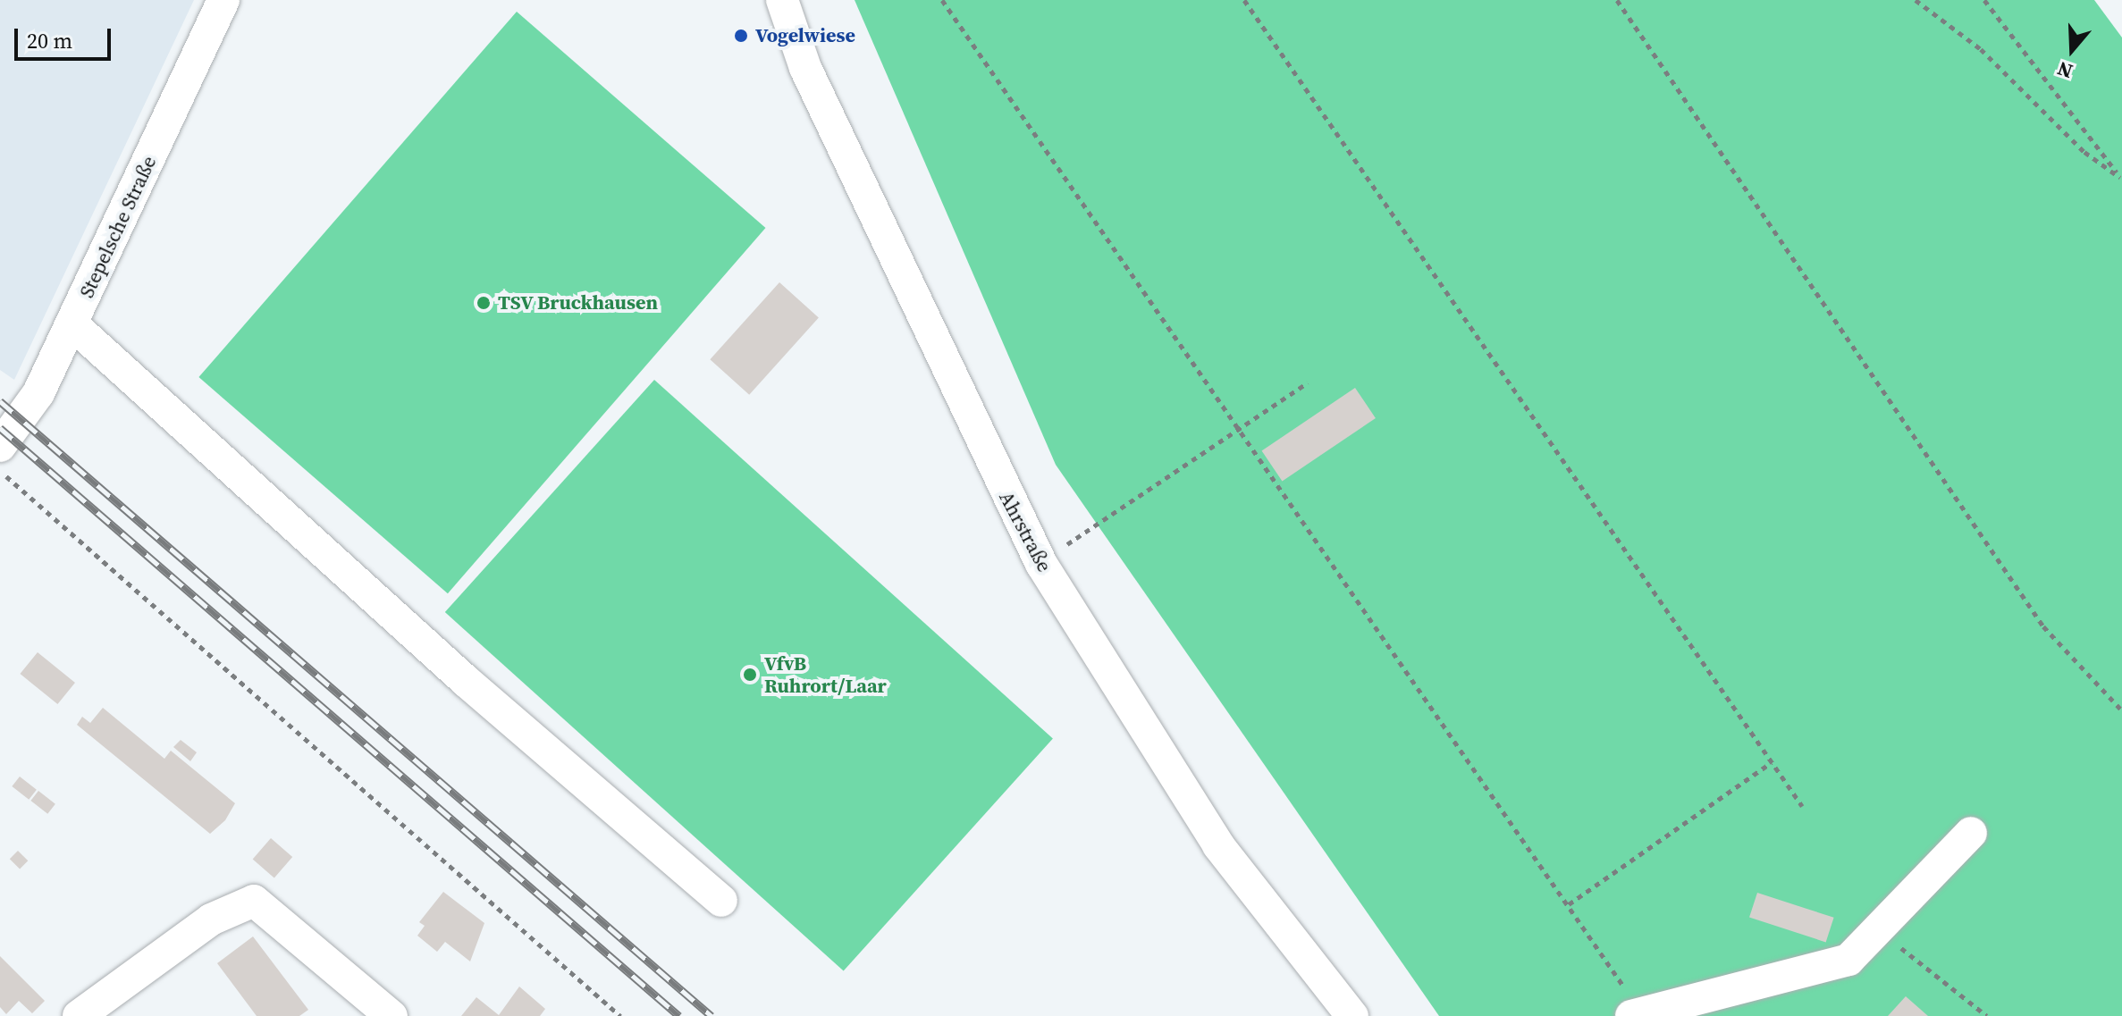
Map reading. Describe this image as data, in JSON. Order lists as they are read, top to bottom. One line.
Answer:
{"streets":{"street":["Stepelsche Straße","Ahrstraße"]},"places":["Vogelwiese","TSV Bruckhausen","VfvB Ruhrort/Laar"],"scale_bar":"20 m","north":"bottom"}
